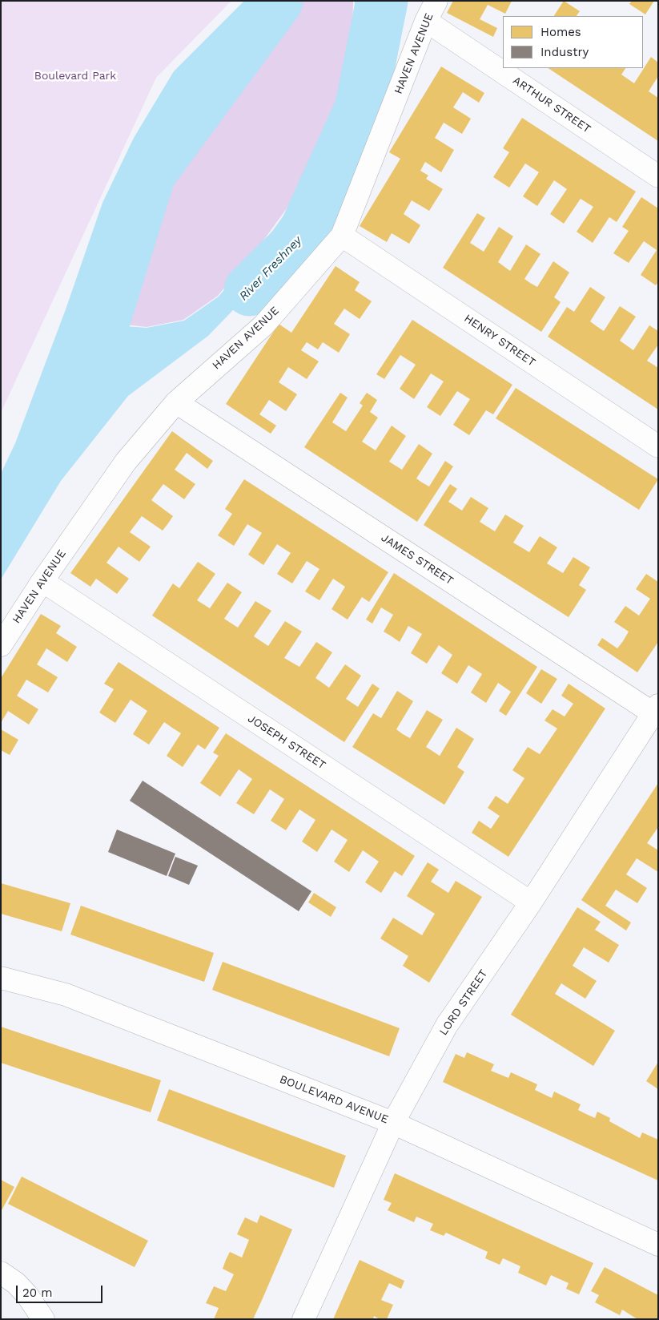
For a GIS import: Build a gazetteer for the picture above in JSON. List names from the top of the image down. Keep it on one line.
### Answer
{"streets":{"street":["HAVEN AVENUE","ARTHUR STREET","HENRY STREET","JAMES STREET","JOSEPH STREET","LORD STREET","BOULEVARD AVENUE"]},"crossings":[["HAVEN AVENUE","ARTHUR STREET"],["HAVEN AVENUE","HENRY STREET"],["HAVEN AVENUE","JAMES STREET"],["HAVEN AVENUE","JOSEPH STREET"],["JAMES STREET","LORD STREET"],["JOSEPH STREET","LORD STREET"],["LORD STREET","BOULEVARD AVENUE"]],"water":["River Freshney"],"parks":["Boulevard Park"],"legend":["Homes","Industry"],"scale_bar":"20 m"}
